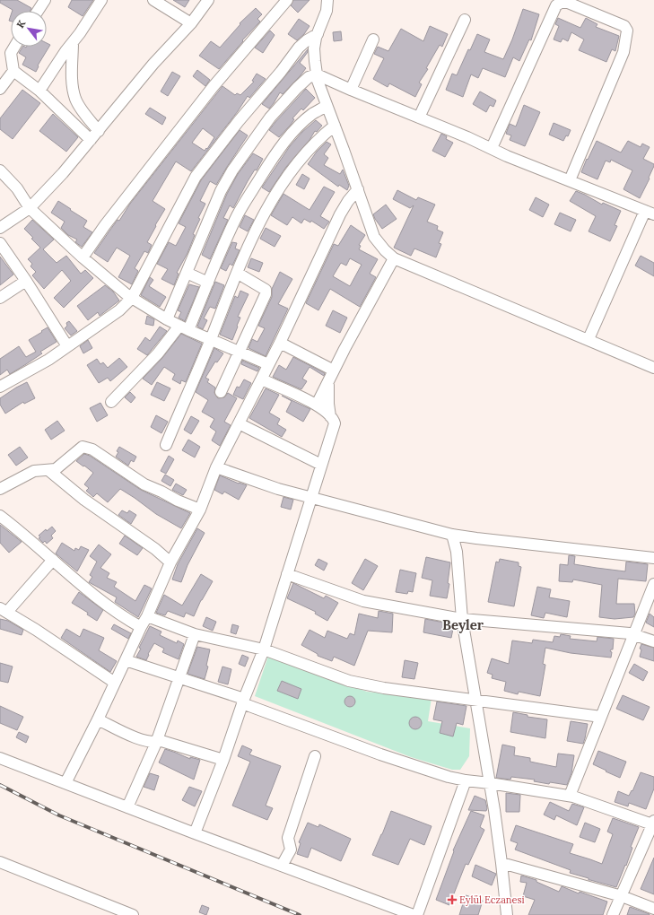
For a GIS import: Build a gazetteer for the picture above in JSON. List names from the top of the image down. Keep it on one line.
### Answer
{"districts":["Beyler"],"places":{"health":["Eylül Eczanesi"]},"north":"top left"}
